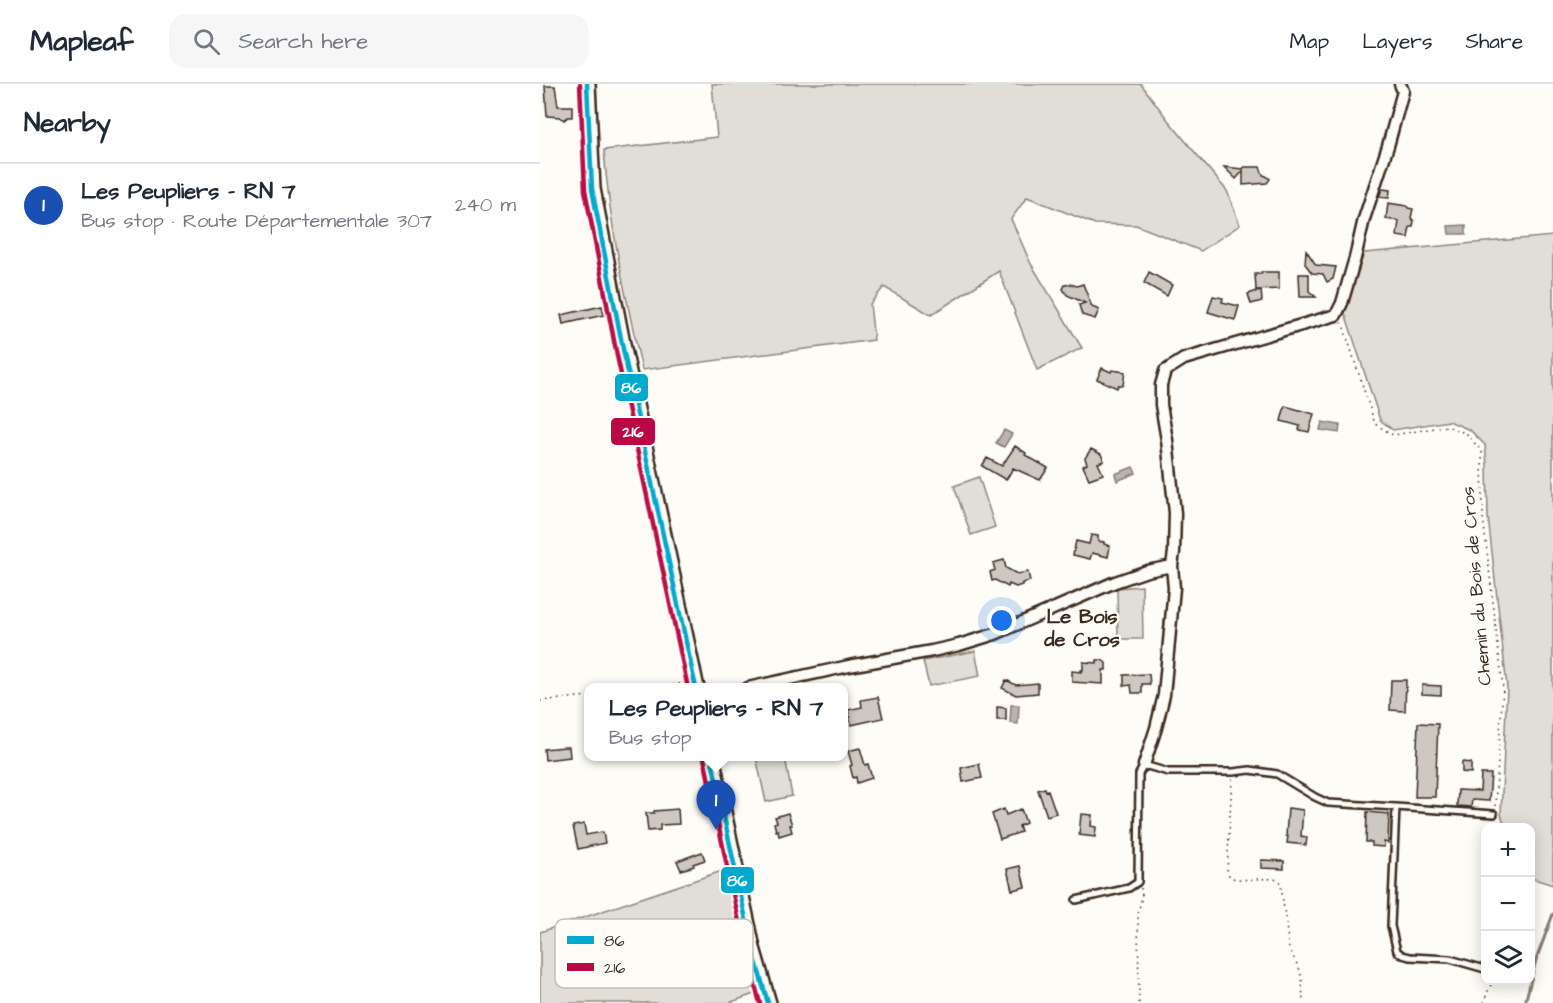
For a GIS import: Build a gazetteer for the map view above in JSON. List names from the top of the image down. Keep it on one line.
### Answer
{"streets":{"path":["Chemin du Bois de Cros"]},"districts":["Le Bois de Cros"],"lines":["transit line 86","transit line 216"],"legend":["86","216"],"page":{"header":"Mapleaf","search":"Search here","nav":["Map","Layers","Share"],"heading":"Nearby","list":[{"mark":"1","name":"Les Peupliers - RN 7","note":"Bus stop · Route Départementale 307","value":"240 m"}],"popup":["Les Peupliers - RN 7","Bus stop"],"pins":"1","map_buttons":["+","−"]}}
